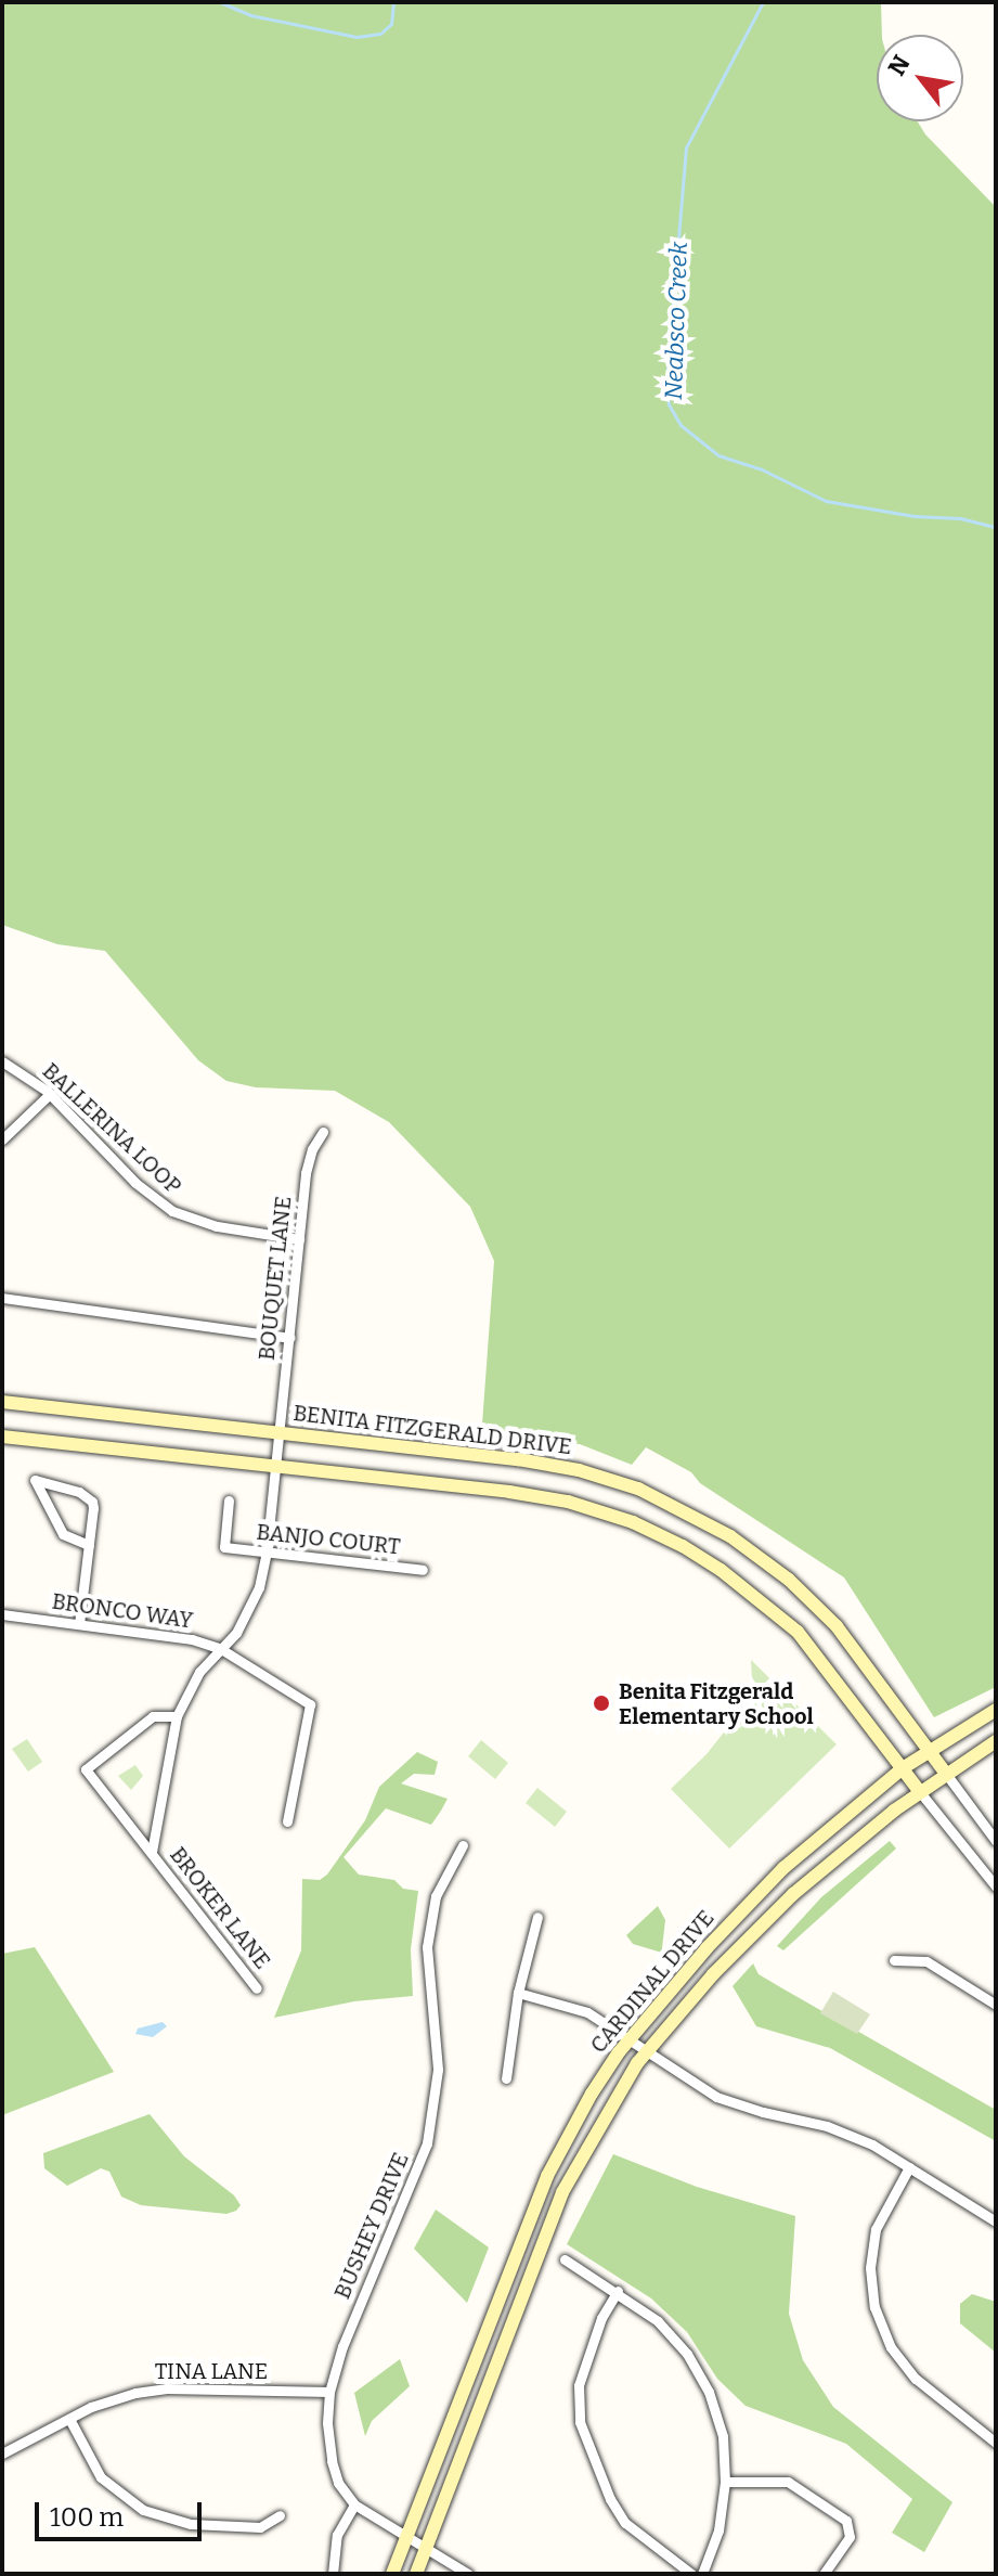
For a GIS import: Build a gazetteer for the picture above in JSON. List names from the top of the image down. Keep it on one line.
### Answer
{"streets":{"main road":["BENITA FITZGERALD DRIVE","CARDINAL DRIVE"],"street":["BALLERINA LOOP","BOUQUET LANE","BANJO COURT","BRONCO WAY","BROKER LANE","BUSHEY DRIVE","TINA LANE"]},"crossings":[["BALLERINA LOOP","BOUQUET LANE"],["BOUQUET LANE","BENITA FITZGERALD DRIVE"],["BOUQUET LANE","BROKER LANE"],["BENITA FITZGERALD DRIVE","BROKER LANE"],["BENITA FITZGERALD DRIVE","CARDINAL DRIVE"],["BANJO COURT","BROKER LANE"],["BRONCO WAY","BROKER LANE"],["CARDINAL DRIVE","BUSHEY DRIVE"],["BUSHEY DRIVE","TINA LANE"]],"water":["Neabsco Creek"],"places":["Benita Fitzgerald Elementary School"],"scale_bar":"100 m","north":"top left"}
